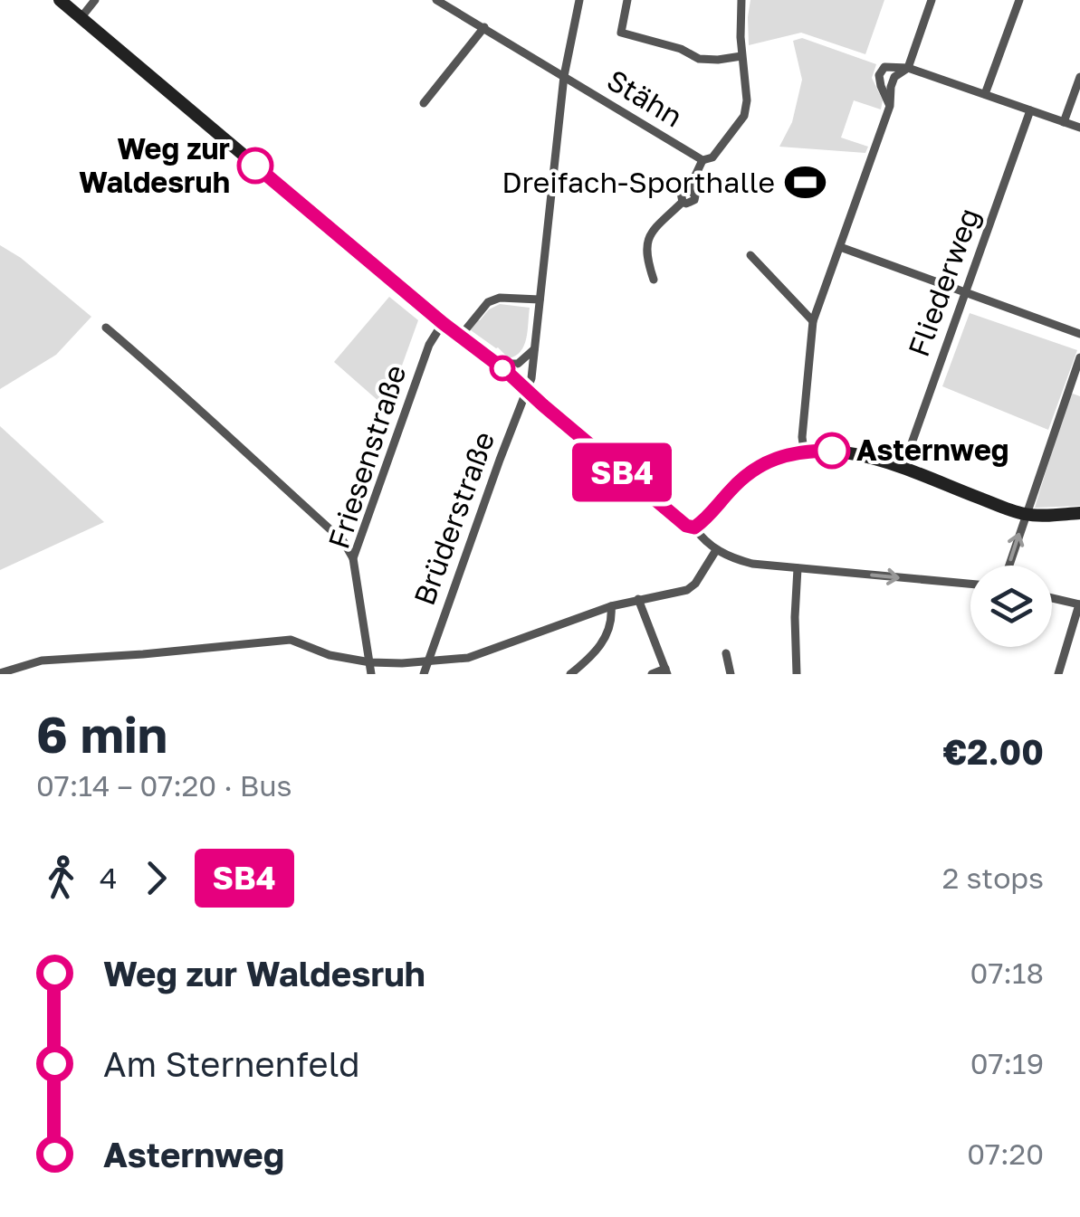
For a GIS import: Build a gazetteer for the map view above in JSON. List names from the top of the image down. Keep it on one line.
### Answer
{"streets":{"street":["Stähn","Fliederweg","Friesenstraße","Brüderstraße"]},"crossings":[["Stähn","Brüderstraße"]],"places":{"other":["Weg zur Waldesruh","Asternweg"],"sports":["Dreifach-Sporthalle"]},"lines":["bus line SB4"],"page":{"on_map":"SB4","heading":["6 min","07:14 – 07:20 · Bus","€2.00"],"legs":["4","SB4","2 stops"],"list":[{"name":"Weg zur Waldesruh","value":"07:18"},{"name":"Am Sternenfeld","value":"07:19"},{"name":"Asternweg","value":"07:20"}]}}
